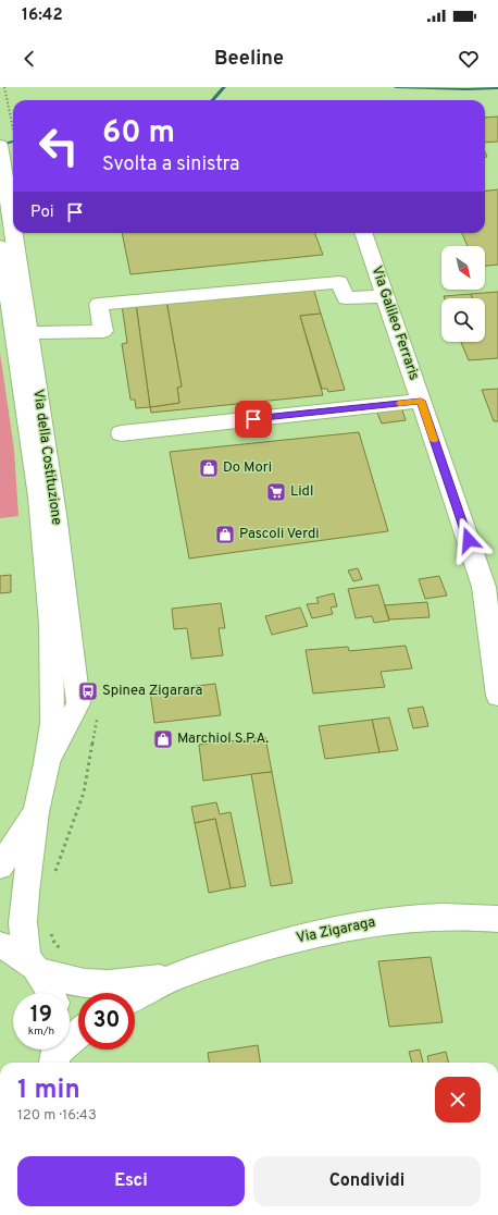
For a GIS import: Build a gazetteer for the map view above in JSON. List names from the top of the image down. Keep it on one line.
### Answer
{"streets":{"street":["Via Galileo Ferraris","Via della Costituzione","Via Zigaraga"]},"crossings":[["Via della Costituzione","Via Zigaraga"]],"places":{"shop":["Do Mori","Pascoli Verdi","Marchiol S.P.A."],"supermarket":["Lidl"],"bus stop":["Spinea Zigarara"]},"north":"bottom right","page":{"status":"16:42","header":"Beeline","turn":["60 m","Svolta a sinistra"],"then":"Poi","speed":"19 km/h","limit":"30","heading":["1 min","120 m · 16:43"],"buttons":["Esci","Condividi"]}}
